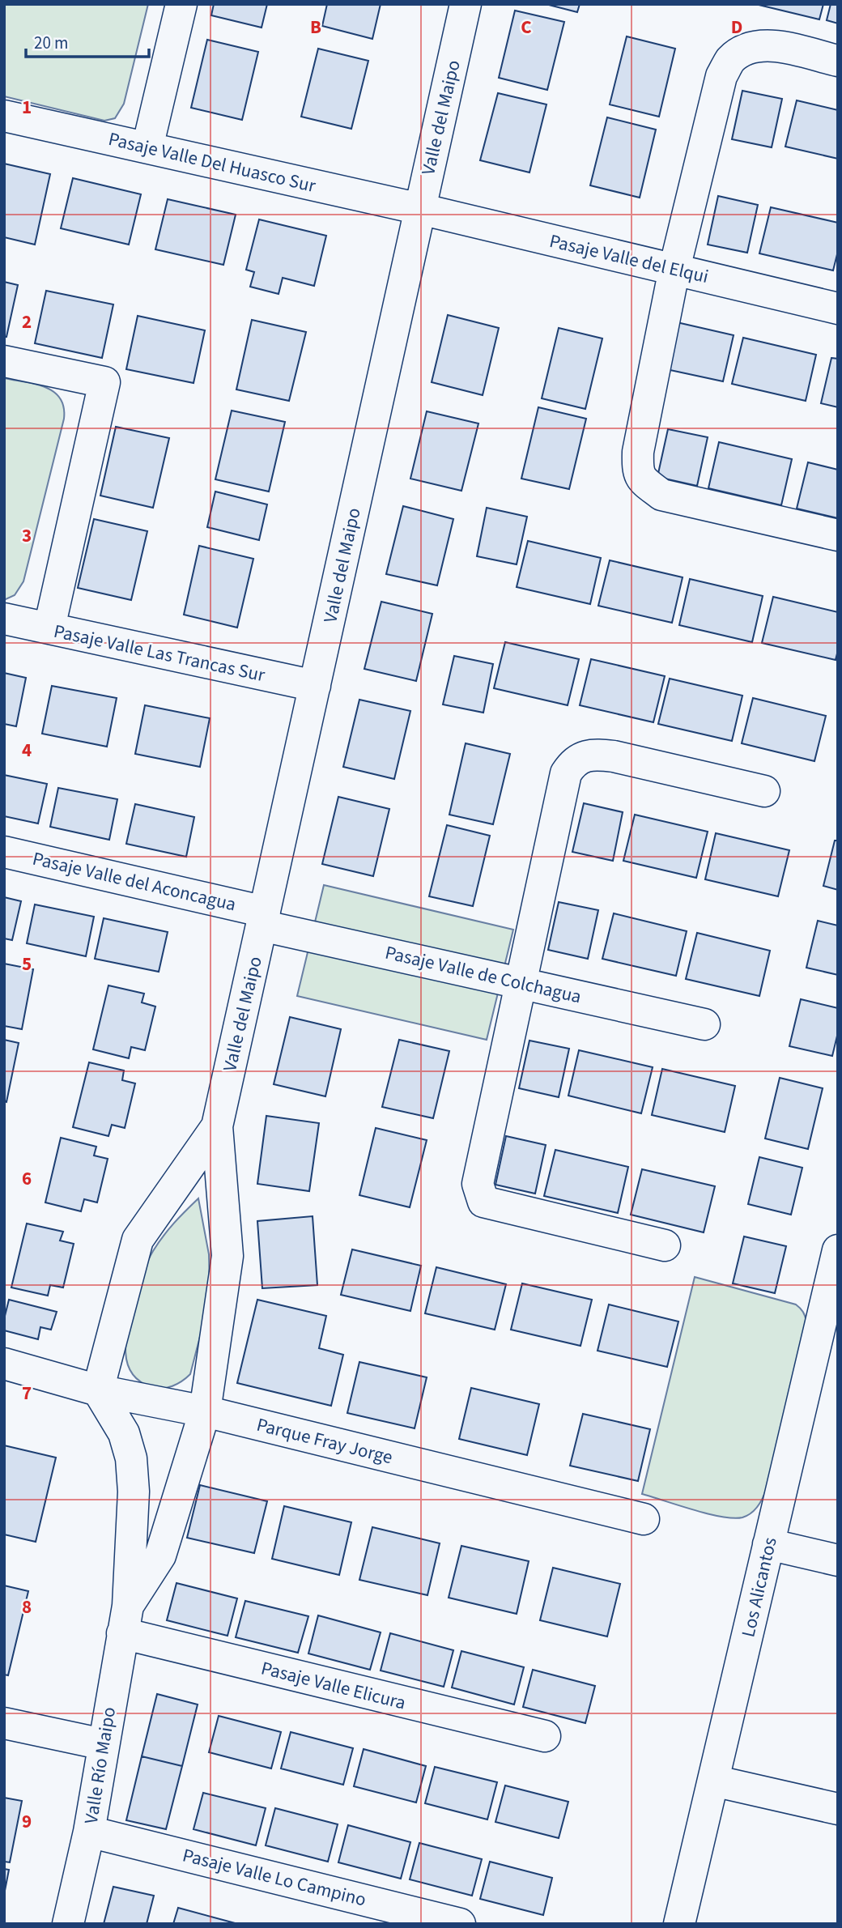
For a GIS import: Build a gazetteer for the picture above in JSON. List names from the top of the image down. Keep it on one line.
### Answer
{"streets":{"street":["Valle del Maipo","Pasaje Valle Del Huasco Sur","Pasaje Valle del Elqui","Pasaje Valle Las Trancas Sur","Pasaje Valle del Aconcagua","Pasaje Valle de Colchagua","Parque Fray Jorge","Los Alicantos","Pasaje Valle Elicura","Valle Río Maipo","Pasaje Valle Lo Campino"]},"crossings":[["Valle del Maipo","Pasaje Valle Del Huasco Sur"],["Valle del Maipo","Pasaje Valle del Elqui"],["Valle del Maipo","Pasaje Valle Las Trancas Sur"],["Valle del Maipo","Pasaje Valle del Aconcagua"],["Valle del Maipo","Pasaje Valle de Colchagua"],["Valle del Maipo","Parque Fray Jorge"],["Valle del Maipo","Valle Río Maipo"],["Pasaje Valle Del Huasco Sur","Pasaje Valle del Elqui"],["Pasaje Valle del Aconcagua","Pasaje Valle de Colchagua"],["Parque Fray Jorge","Valle Río Maipo"],["Pasaje Valle Elicura","Valle Río Maipo"],["Valle Río Maipo","Pasaje Valle Lo Campino"]],"scale_bar":"20 m","grid":{"columns":["B","C","D"],"rows":["1","2","3","4","5","6","7","8","9"]}}
